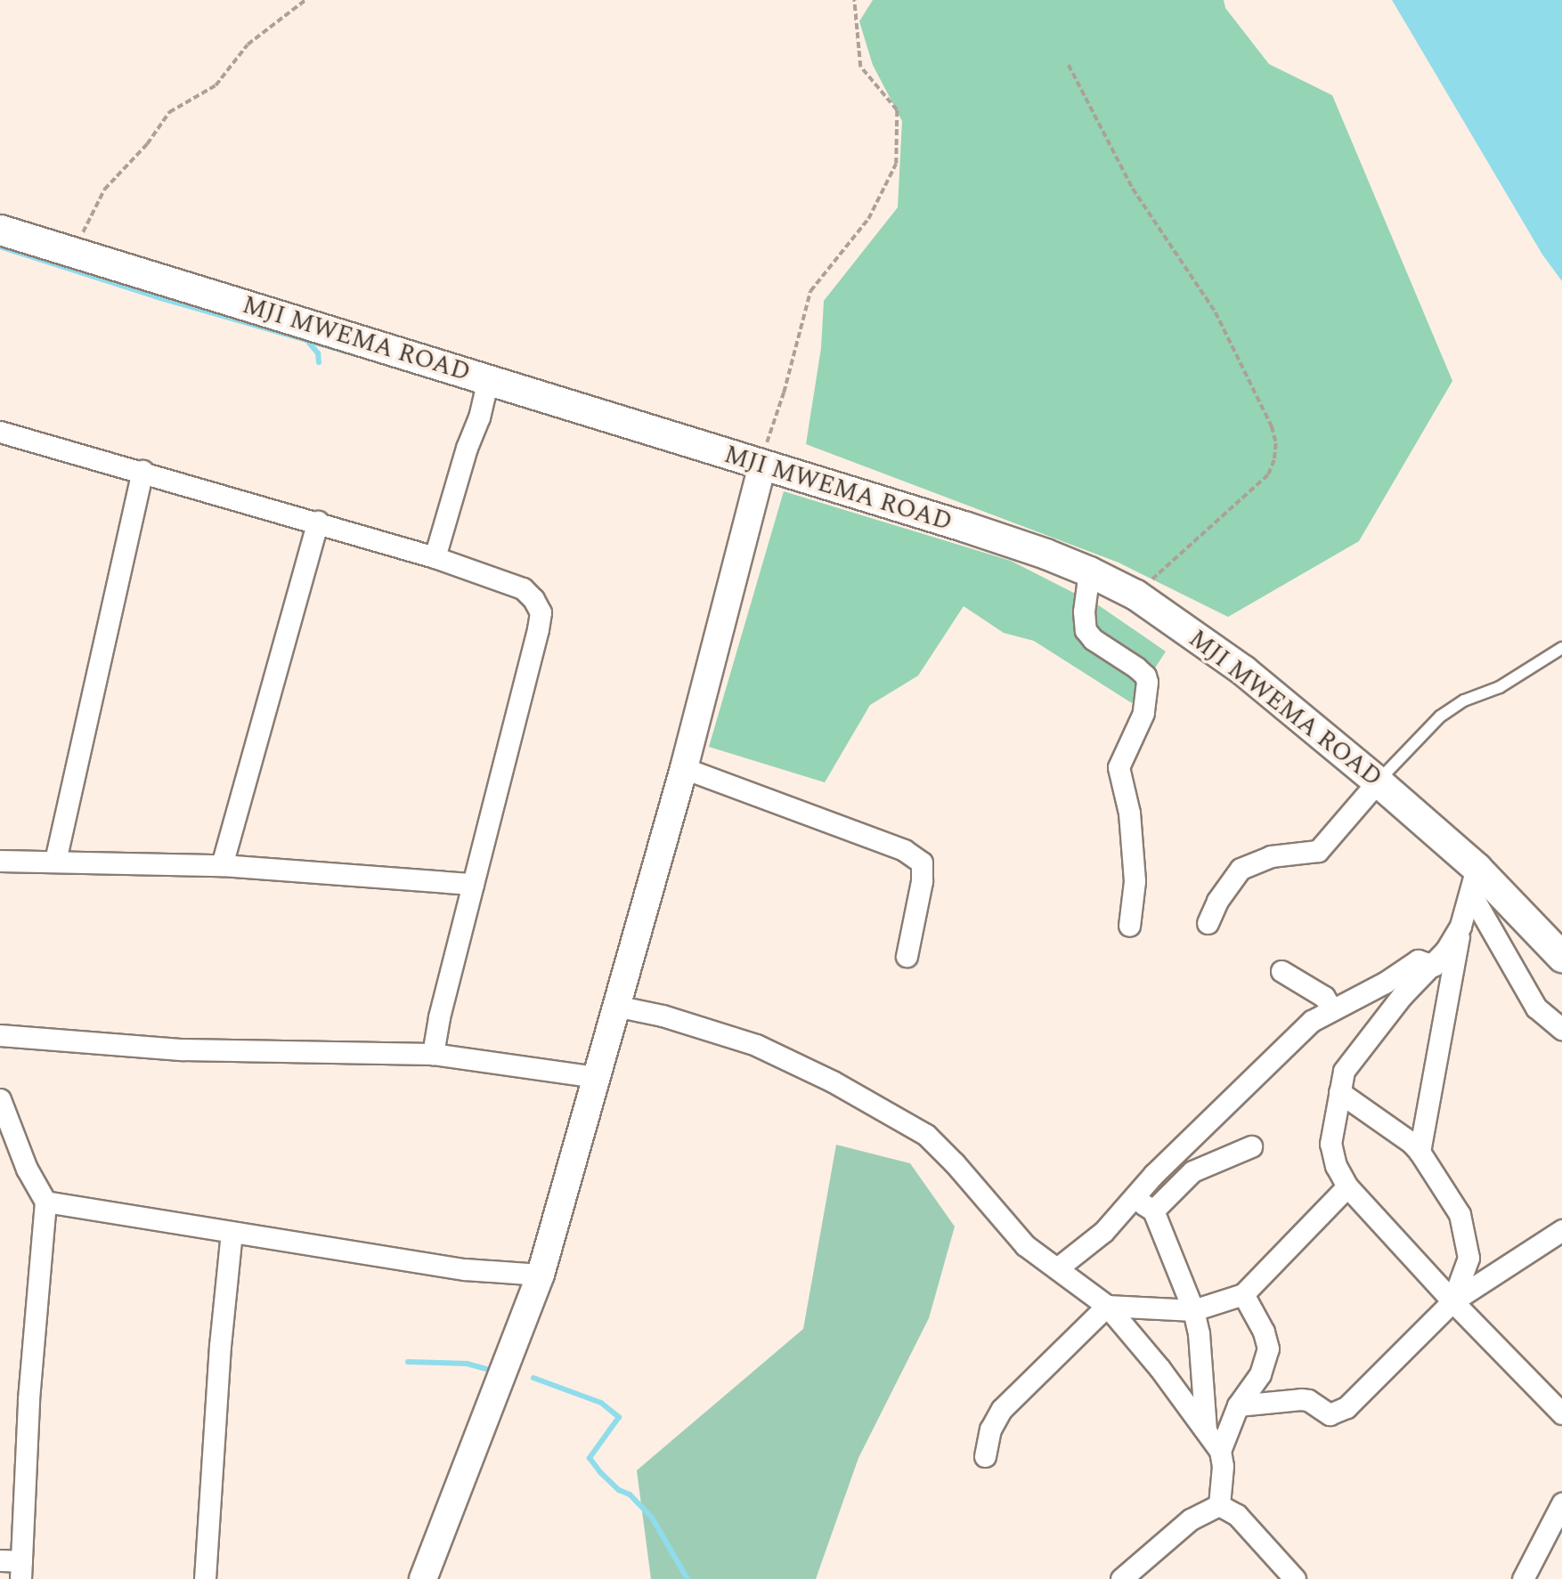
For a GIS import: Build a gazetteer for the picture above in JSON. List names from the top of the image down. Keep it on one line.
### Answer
{"streets":{"main road":["MJI MWEMA ROAD"]}}
